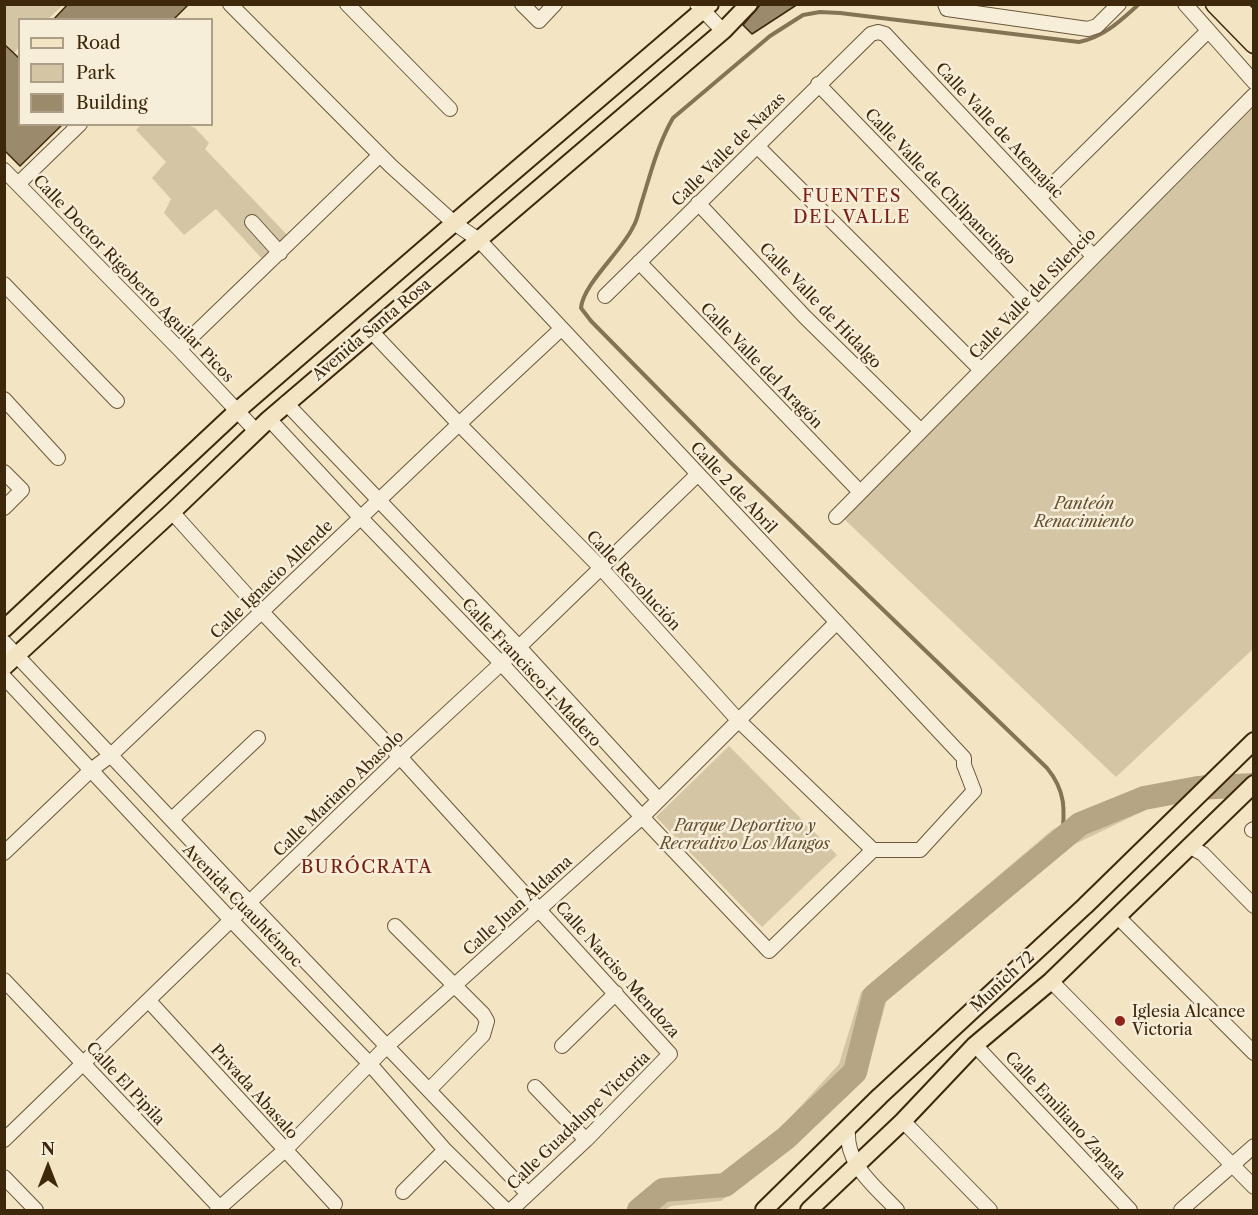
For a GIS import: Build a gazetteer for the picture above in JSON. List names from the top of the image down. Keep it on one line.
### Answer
{"streets":{"main road":["Avenida Santa Rosa","Munich 72"],"street":["Calle Valle de Atemajac","Calle Valle de Nazas","Calle Valle de Chilpancingo","Calle Doctor Rigoberto Aguilar Picos","Calle Valle del Silencio","Calle Valle de Hidalgo","Calle Valle del Aragón","Calle 2 de Abril","Calle Ignacio Allende","Calle Revolución","Calle Francisco I. Madero","Calle Mariano Abasolo","Avenida Cuauhtémoc","Calle Juan Aldama","Calle Narciso Mendoza","Calle El Pipila","Privada Abasalo","Calle Emiliano Zapata","Calle Guadalupe Victoria"]},"crossings":[["Calle Valle de Atemajac","Calle Valle de Nazas"],["Calle Valle de Atemajac","Calle Valle del Silencio"],["Calle Valle de Nazas","Calle Valle de Chilpancingo"],["Calle Valle de Nazas","Calle Valle de Hidalgo"],["Calle Valle de Nazas","Calle Valle del Aragón"],["Calle Valle de Chilpancingo","Calle Valle del Silencio"],["Calle Doctor Rigoberto Aguilar Picos","Avenida Santa Rosa"],["Calle Valle del Silencio","Calle Valle de Hidalgo"],["Calle Valle del Silencio","Calle Valle del Aragón"],["Avenida Santa Rosa","Calle 2 de Abril"],["Avenida Santa Rosa","Calle Revolución"],["Avenida Santa Rosa","Calle Francisco I. Madero"],["Avenida Santa Rosa","Avenida Cuauhtémoc"],["Avenida Santa Rosa","Calle Narciso Mendoza"],["Calle 2 de Abril","Calle Ignacio Allende"],["Calle 2 de Abril","Calle Revolución"],["Calle 2 de Abril","Calle Francisco I. Madero"],["Calle 2 de Abril","Calle Mariano Abasolo"],["Calle 2 de Abril","Calle Juan Aldama"],["Calle Ignacio Allende","Calle Revolución"],["Calle Ignacio Allende","Calle Francisco I. Madero"],["Calle Ignacio Allende","Avenida Cuauhtémoc"],["Calle Ignacio Allende","Calle Narciso Mendoza"],["Calle Revolución","Calle Francisco I. Madero"],["Calle Revolución","Calle Mariano Abasolo"],["Calle Revolución","Calle Juan Aldama"],["Calle Francisco I. Madero","Calle Mariano Abasolo"],["Calle Francisco I. Madero","Calle Juan Aldama"],["Calle Mariano Abasolo","Avenida Cuauhtémoc"],["Calle Mariano Abasolo","Calle Narciso Mendoza"],["Calle Mariano Abasolo","Calle El Pipila"],["Calle Mariano Abasolo","Privada Abasalo"],["Avenida Cuauhtémoc","Calle Juan Aldama"],["Avenida Cuauhtémoc","Calle Guadalupe Victoria"],["Calle Juan Aldama","Calle Narciso Mendoza"],["Calle Juan Aldama","Calle El Pipila"],["Calle Juan Aldama","Privada Abasalo"],["Calle Narciso Mendoza","Calle Guadalupe Victoria"],["Munich 72","Calle Emiliano Zapata"]],"districts":["FUENTES DEL VALLE","BURÓCRATA"],"parks":["Panteón Renacimiento","Parque Deportivo y Recreativo Los Mangos"],"places":["Iglesia Alcance Victoria"],"legend":["Road","Park","Building"],"north":"top"}
